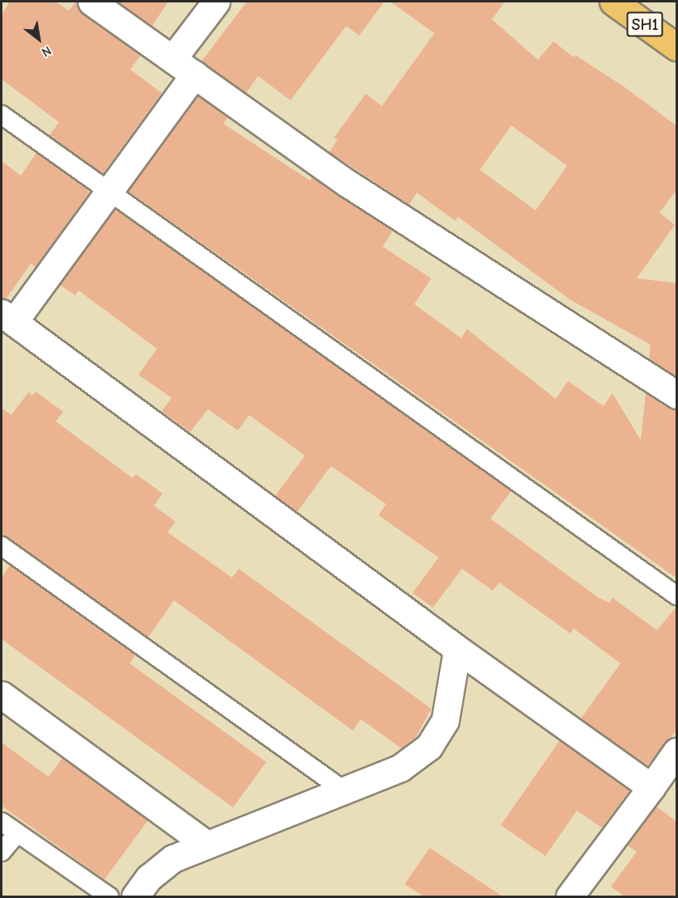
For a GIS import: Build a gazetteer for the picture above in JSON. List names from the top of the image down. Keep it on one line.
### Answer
{"streets":{"main road":["SH1"]},"north":"bottom right"}
